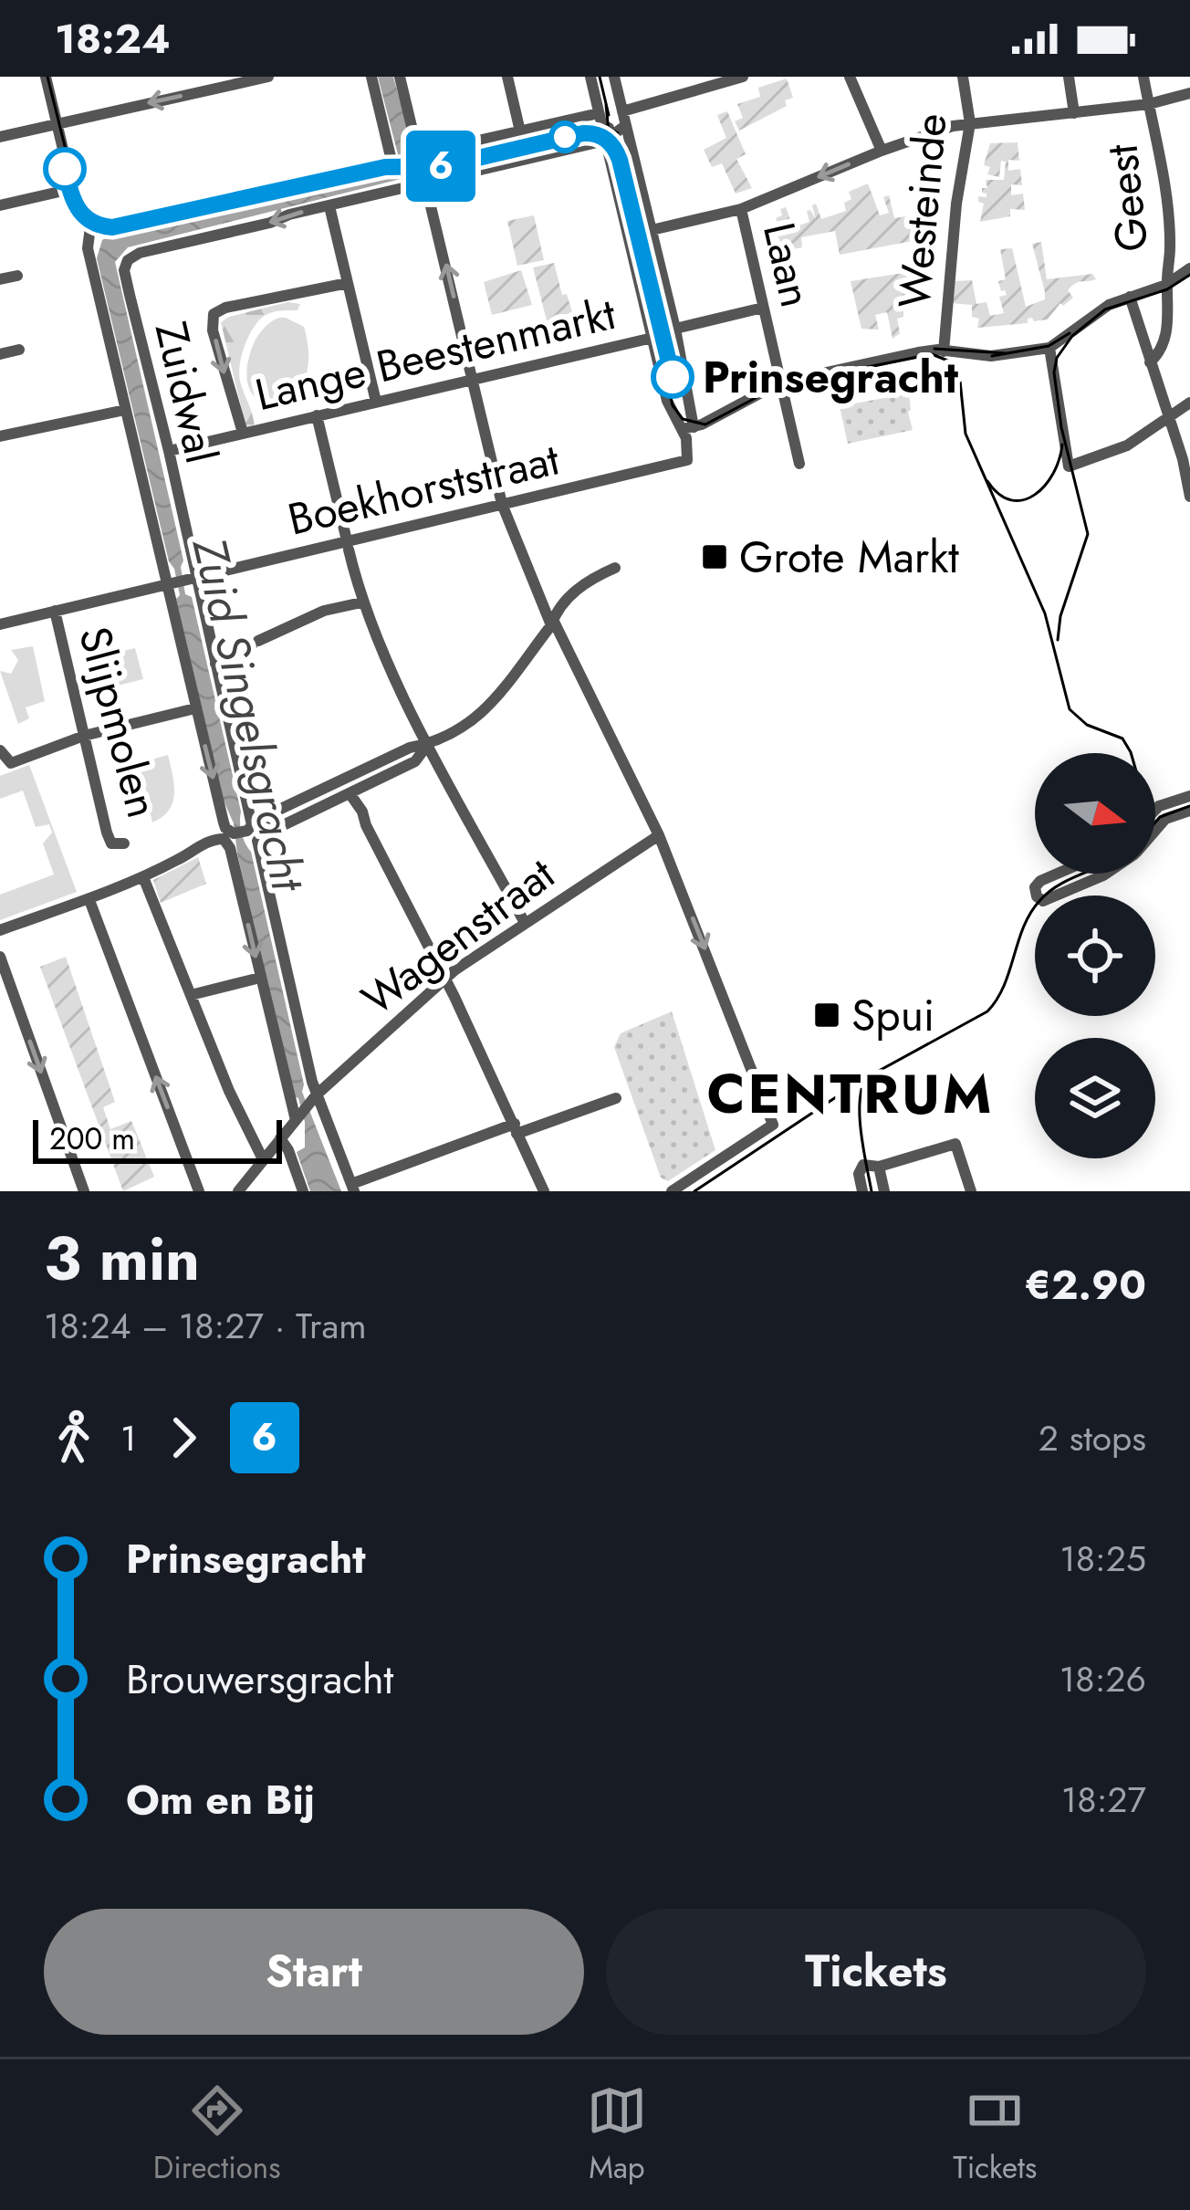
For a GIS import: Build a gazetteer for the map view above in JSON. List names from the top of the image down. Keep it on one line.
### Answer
{"streets":{"street":["Geest","Westeinde","Laan","Lange Beestenmarkt","Zuidwal","Boekhorststraat","Slijpmolen","Wagenstraat"]},"crossings":[["Lange Beestenmarkt","Zuidwal"],["Zuidwal","Boekhorststraat"],["Boekhorststraat","Slijpmolen"]],"districts":["CENTRUM"],"water":["Zuid Singelsgracht"],"places":{"other":["Prinsegracht"],"transit":["Grote Markt","Spui"]},"lines":["tram line 6"],"scale_bar":"200 m","north":"right","page":{"status":"18:24","on_map":"6","scale":"200 m","heading":["3 min","18:24 – 18:27 · Tram","€2.90"],"legs":["1","6","2 stops"],"list":[{"name":"Prinsegracht","value":"18:25"},{"name":"Brouwersgracht","value":"18:26"},{"name":"Om en Bij","value":"18:27"}],"buttons":["Start","Tickets"],"tabs":["Directions","Map","Tickets"]}}
